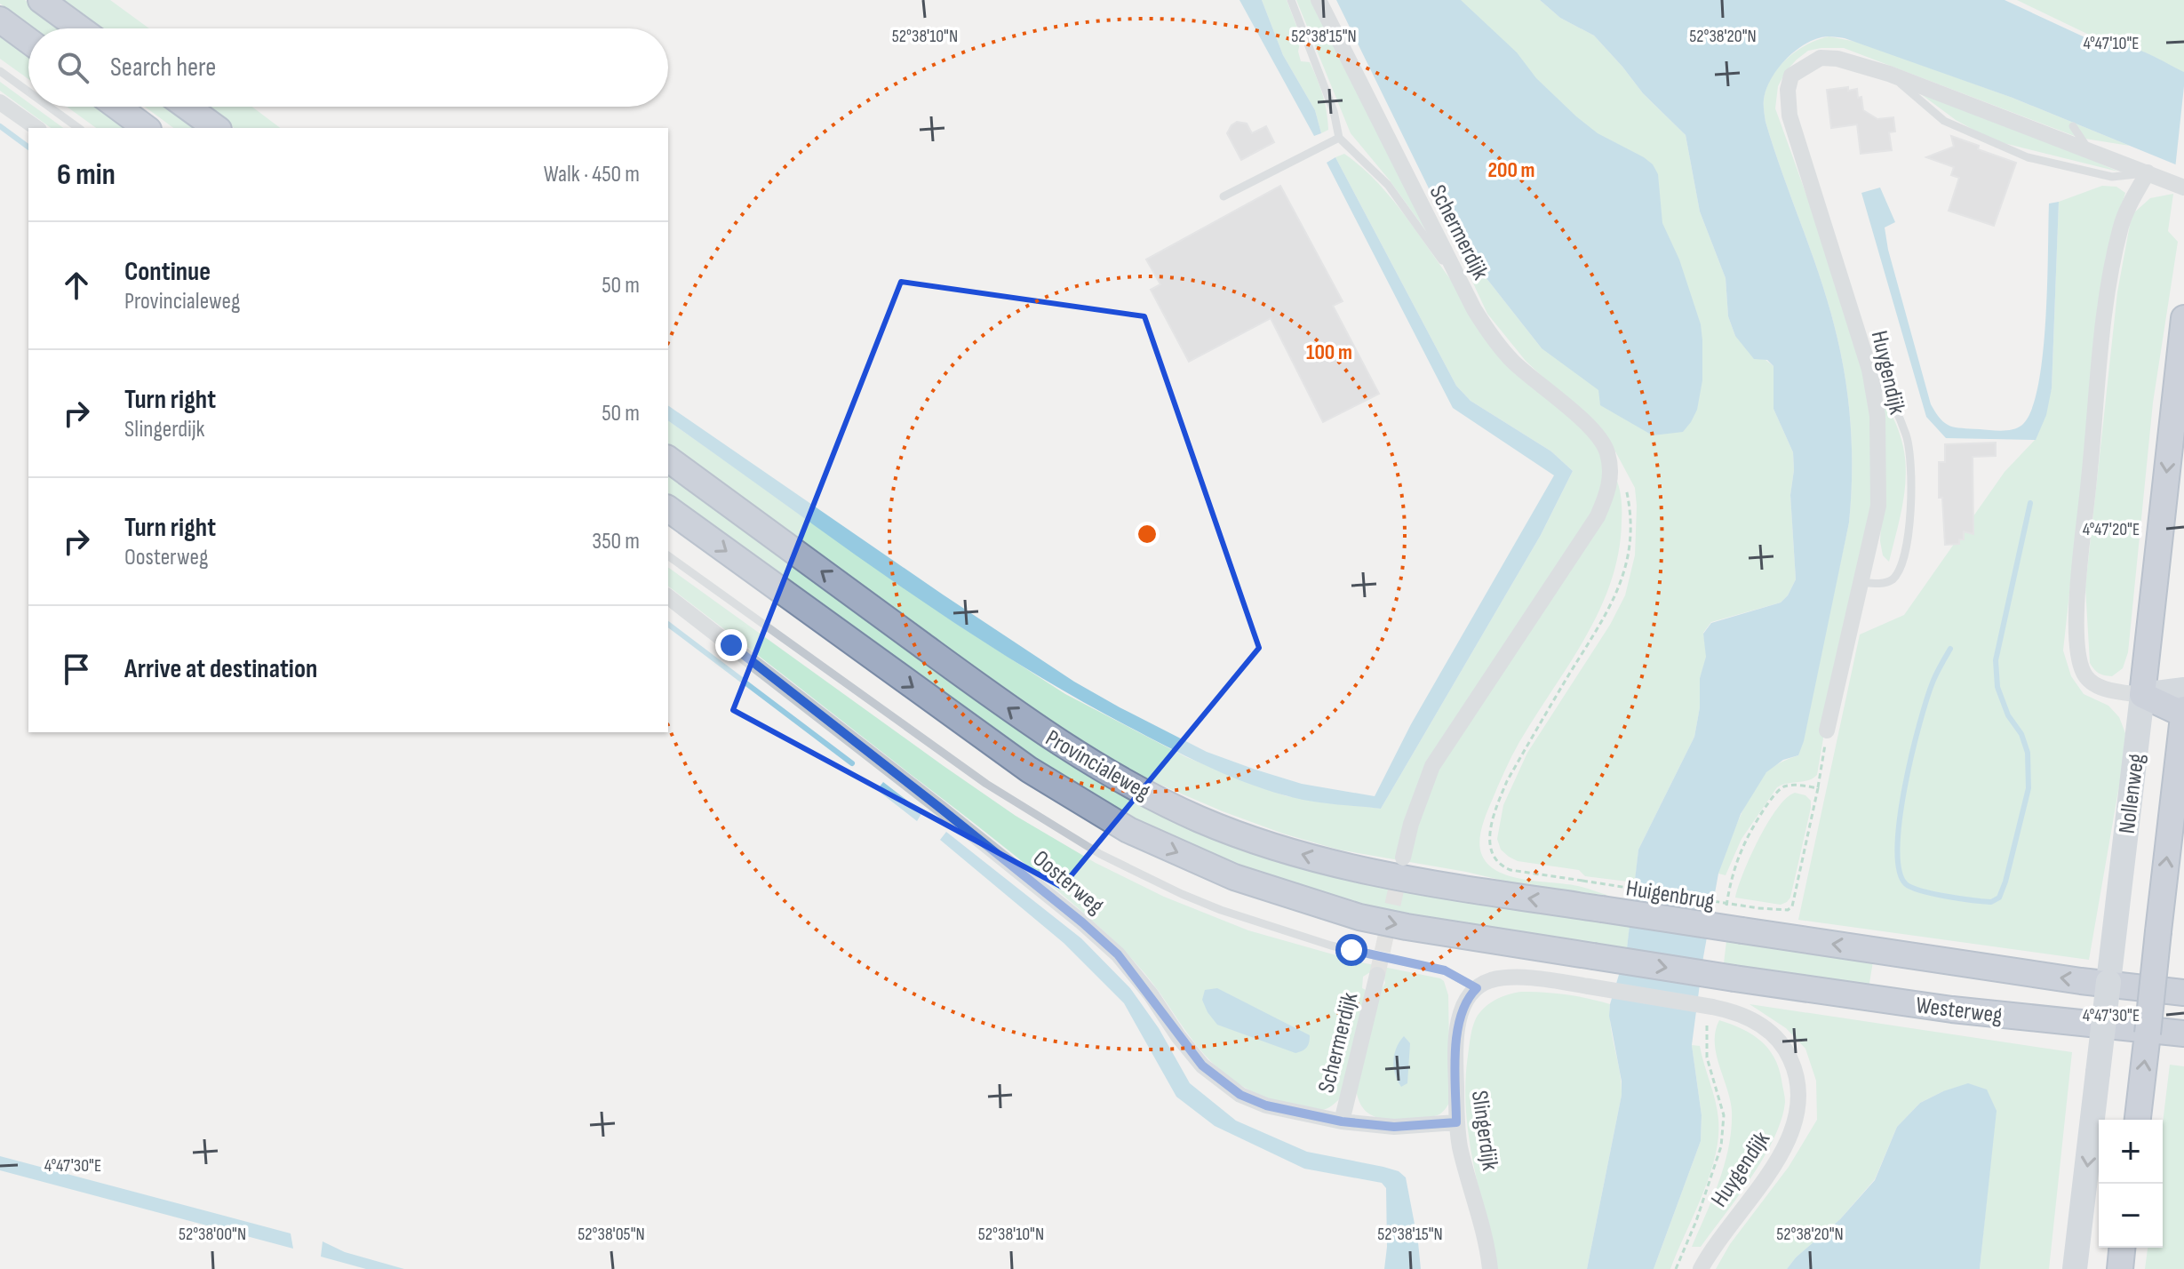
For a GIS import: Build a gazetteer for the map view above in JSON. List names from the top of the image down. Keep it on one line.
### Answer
{"streets":{"highway":["Provincialeweg","Nollenweg","Huigenbrug","Westerweg"],"street":["Schermerdijk","Huygendijk","Oosterweg","Slingerdijk"]},"crossings":[["Schermerdijk","Oosterweg"],["Huygendijk","Slingerdijk"],["Provincialeweg","Huigenbrug"],["Provincialeweg","Westerweg"],["Oosterweg","Slingerdijk"],["Huigenbrug","Westerweg"]],"page":{"search":"Search here","heading":["6 min","Walk · 450 m"],"list":[["Continue","Provincialeweg","50 m"],["Turn right","Slingerdijk","50 m"],["Turn right","Oosterweg","350 m"],"Arrive at destination"],"map_buttons":["+","−"]},"coordinates":["52°38'10\"N","52°38'15\"N","52°38'20\"N","4°47'10\"E","4°47'20\"E","4°47'30\"E","52°38'00\"N","52°38'05\"N"],"rings":["200 m","100 m"]}
